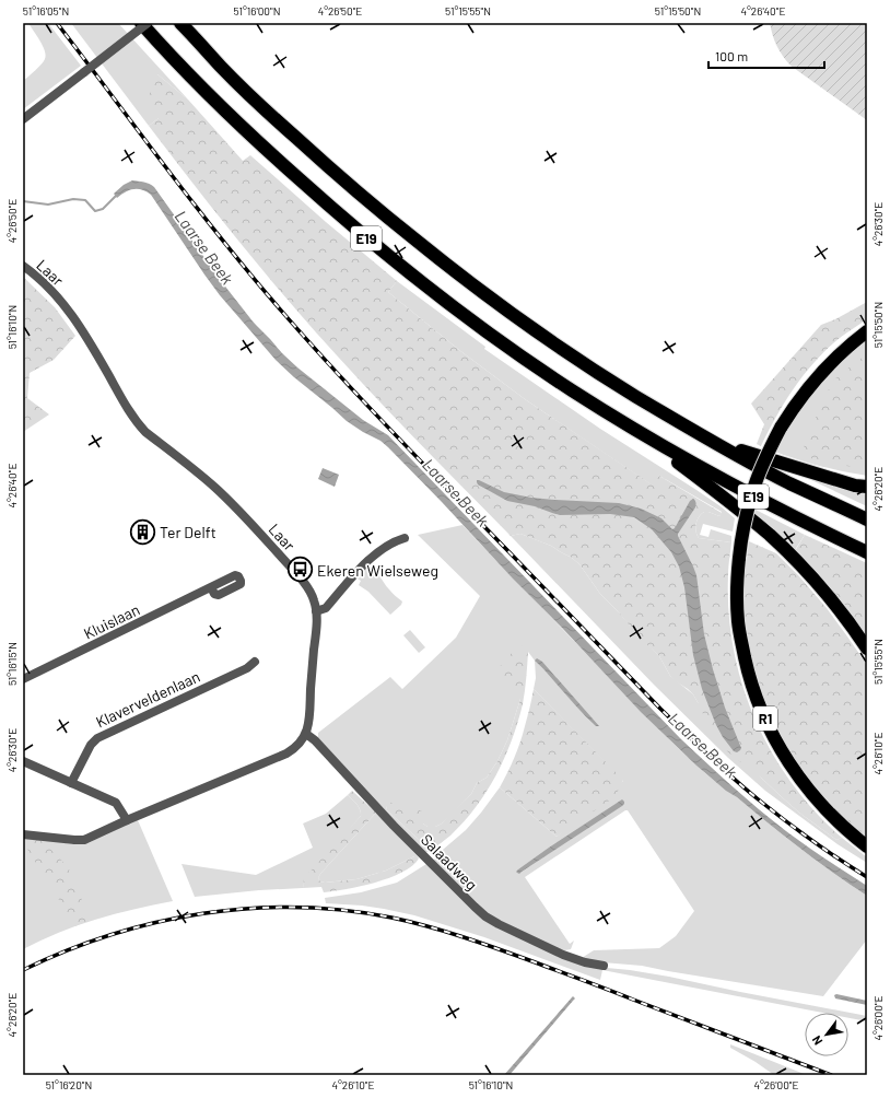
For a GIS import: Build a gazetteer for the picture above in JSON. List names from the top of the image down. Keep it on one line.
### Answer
{"streets":{"highway":["E19","R1"],"street":["Laar","Kluislaan","Klaverveldenlaan","Salaadweg"]},"crossings":[["Laar","Salaadweg"]],"water":["Laarse Beek"],"places":{"building":["Ter Delft"],"bus stop":["Ekeren Wielseweg"]},"scale_bar":"100 m","north":"bottom left","coordinates":["51°16'05\"N","51°16'00\"N","4°26'50\"E","51°15'55\"N","51°15'50\"N","4°26'40\"E","4°26'30\"E","51°16'10\"N","4°26'20\"E","51°16'15\"N","4°26'10\"E","4°26'00\"E","51°16'20\"N"]}
